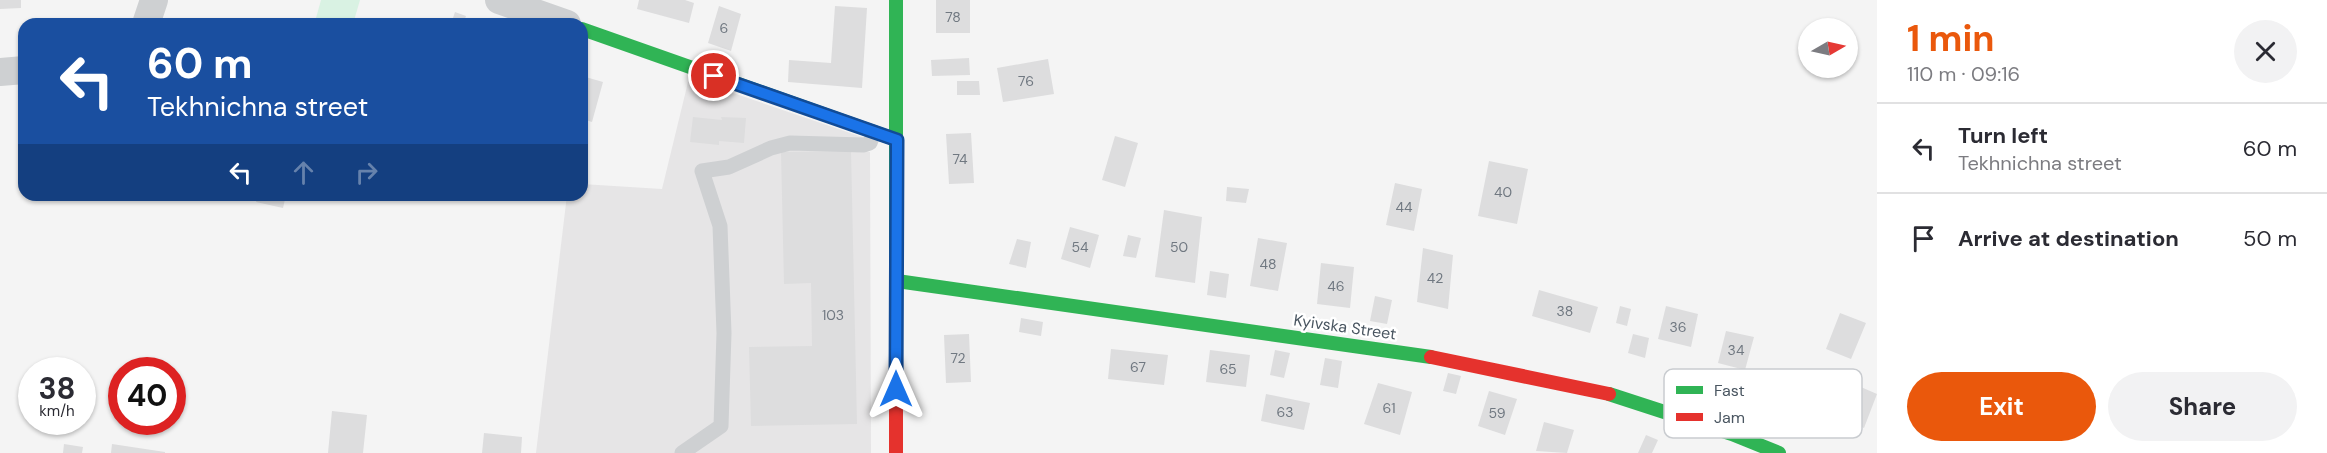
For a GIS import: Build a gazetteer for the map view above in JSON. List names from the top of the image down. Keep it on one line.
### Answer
{"streets":{"street":["Kyivska Street"]},"house_numbers":["78","6","76","74","40","44","54","50","48","42","46","38","103","36","34","72","67","65","61","63","59"],"legend":["Fast","Jam"],"north":"right","page":{"heading":["1 min","110 m · 09:16"],"turn":["60 m","Tekhnichna street"],"list":[{"name":"Turn left","note":"Tekhnichna street","value":"60 m"},{"name":"Arrive at destination","value":"50 m"}],"speed":"38 km/h","limit":"40","buttons":["Exit","Share"]}}
